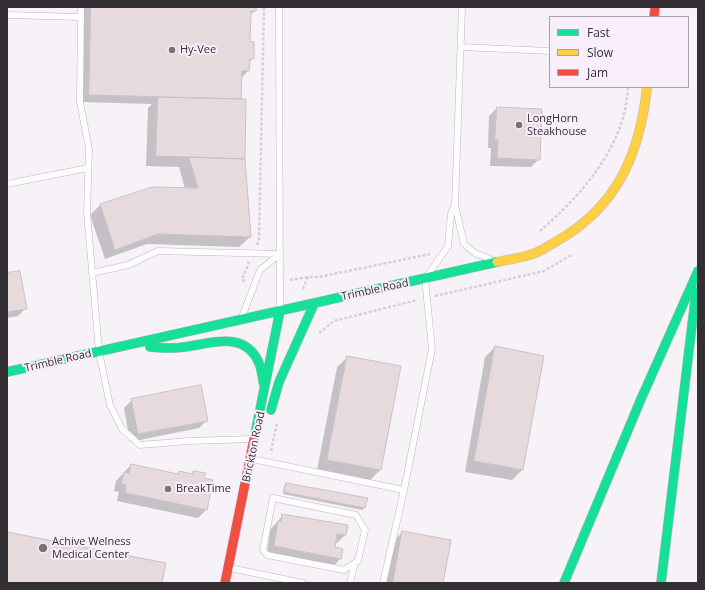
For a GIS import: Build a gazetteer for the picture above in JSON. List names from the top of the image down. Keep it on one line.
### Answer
{"streets":{"main road":["Trimble Road","Brickton Road"]},"crossings":[["Trimble Road","Brickton Road"]],"places":["Hy-Vee","LongHorn Steakhouse","BreakTime","Achive Welness Medical Center"],"legend":["Fast","Slow","Jam"]}
